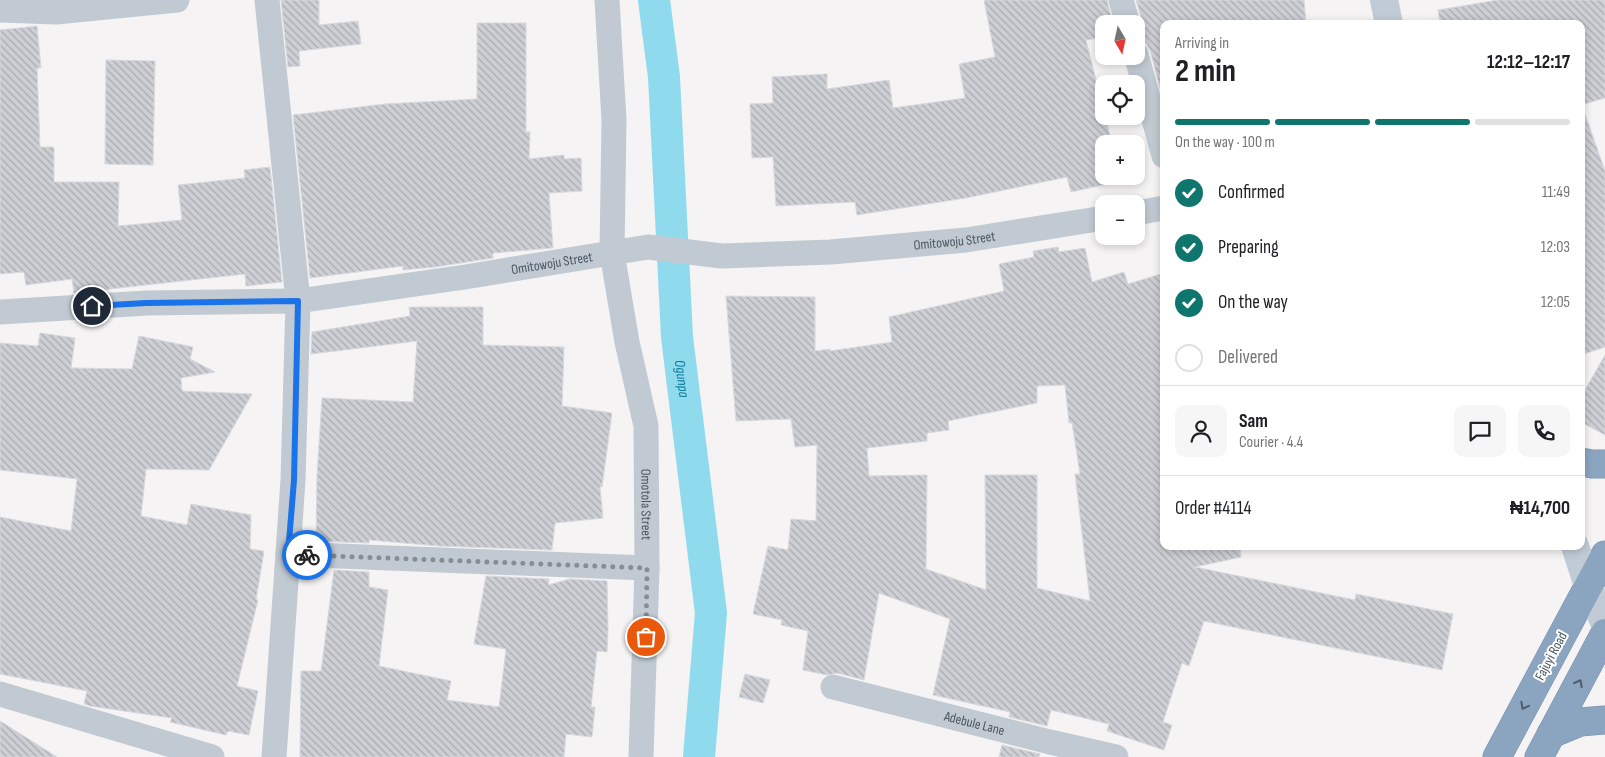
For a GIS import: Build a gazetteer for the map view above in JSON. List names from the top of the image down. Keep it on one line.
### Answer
{"streets":{"highway":["Fajuyi Road"],"street":["Omitowoju Street","Omotola Street","Adebule Lane"]},"crossings":[["Omitowoju Street","Omotola Street"]],"water":["Ogunpa"],"north":"bottom","page":{"map_buttons":["+","−"],"heading":["2 min","Arriving in","12:12–12:17"],"panel":["Sam","Courier · 4.4","Order #4114","₦14,700"],"bar":"On the way · 100 m","list":[["Confirmed","11:49"],["Preparing","12:03"],["On the way","12:05"],"Delivered"]}}
